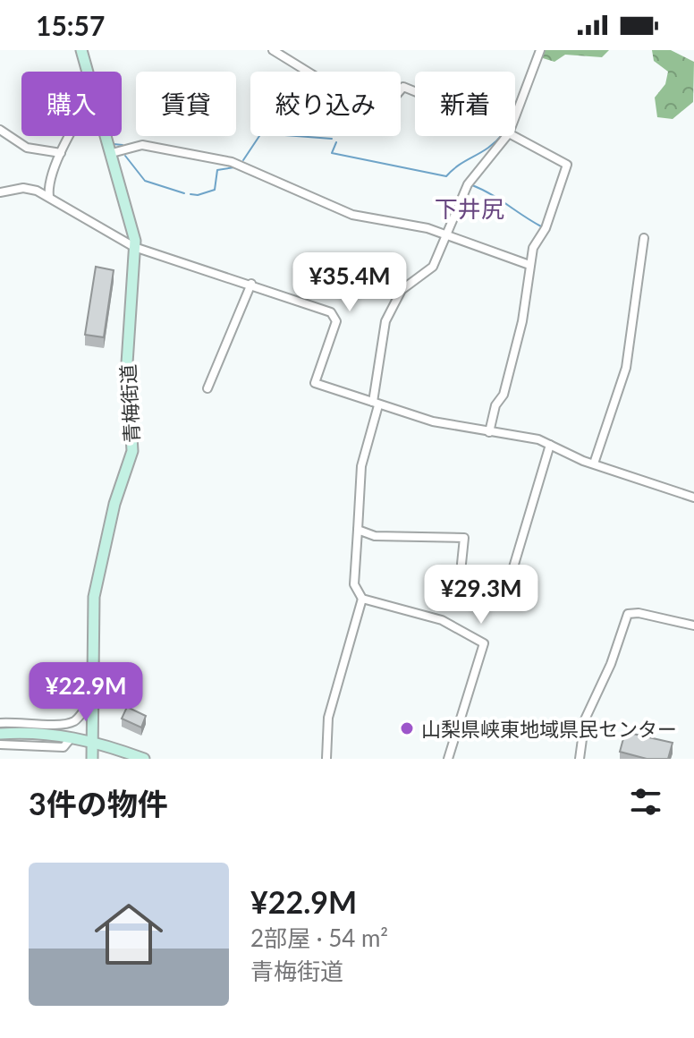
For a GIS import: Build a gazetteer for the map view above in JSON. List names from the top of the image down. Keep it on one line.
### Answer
{"streets":{"main road":["青梅街道"]},"districts":["下井尻"],"places":["山梨県峡東地域県民センター"],"page":{"status":"15:57","chip":["購入","賃貸","絞り込み","新着"],"price":["¥35.4M","¥29.3M","¥22.9M"],"heading":"3件の物件","list":[{"name":"¥22.9M","note":"2部屋 · 54 m² · 青梅街道"}]}}
